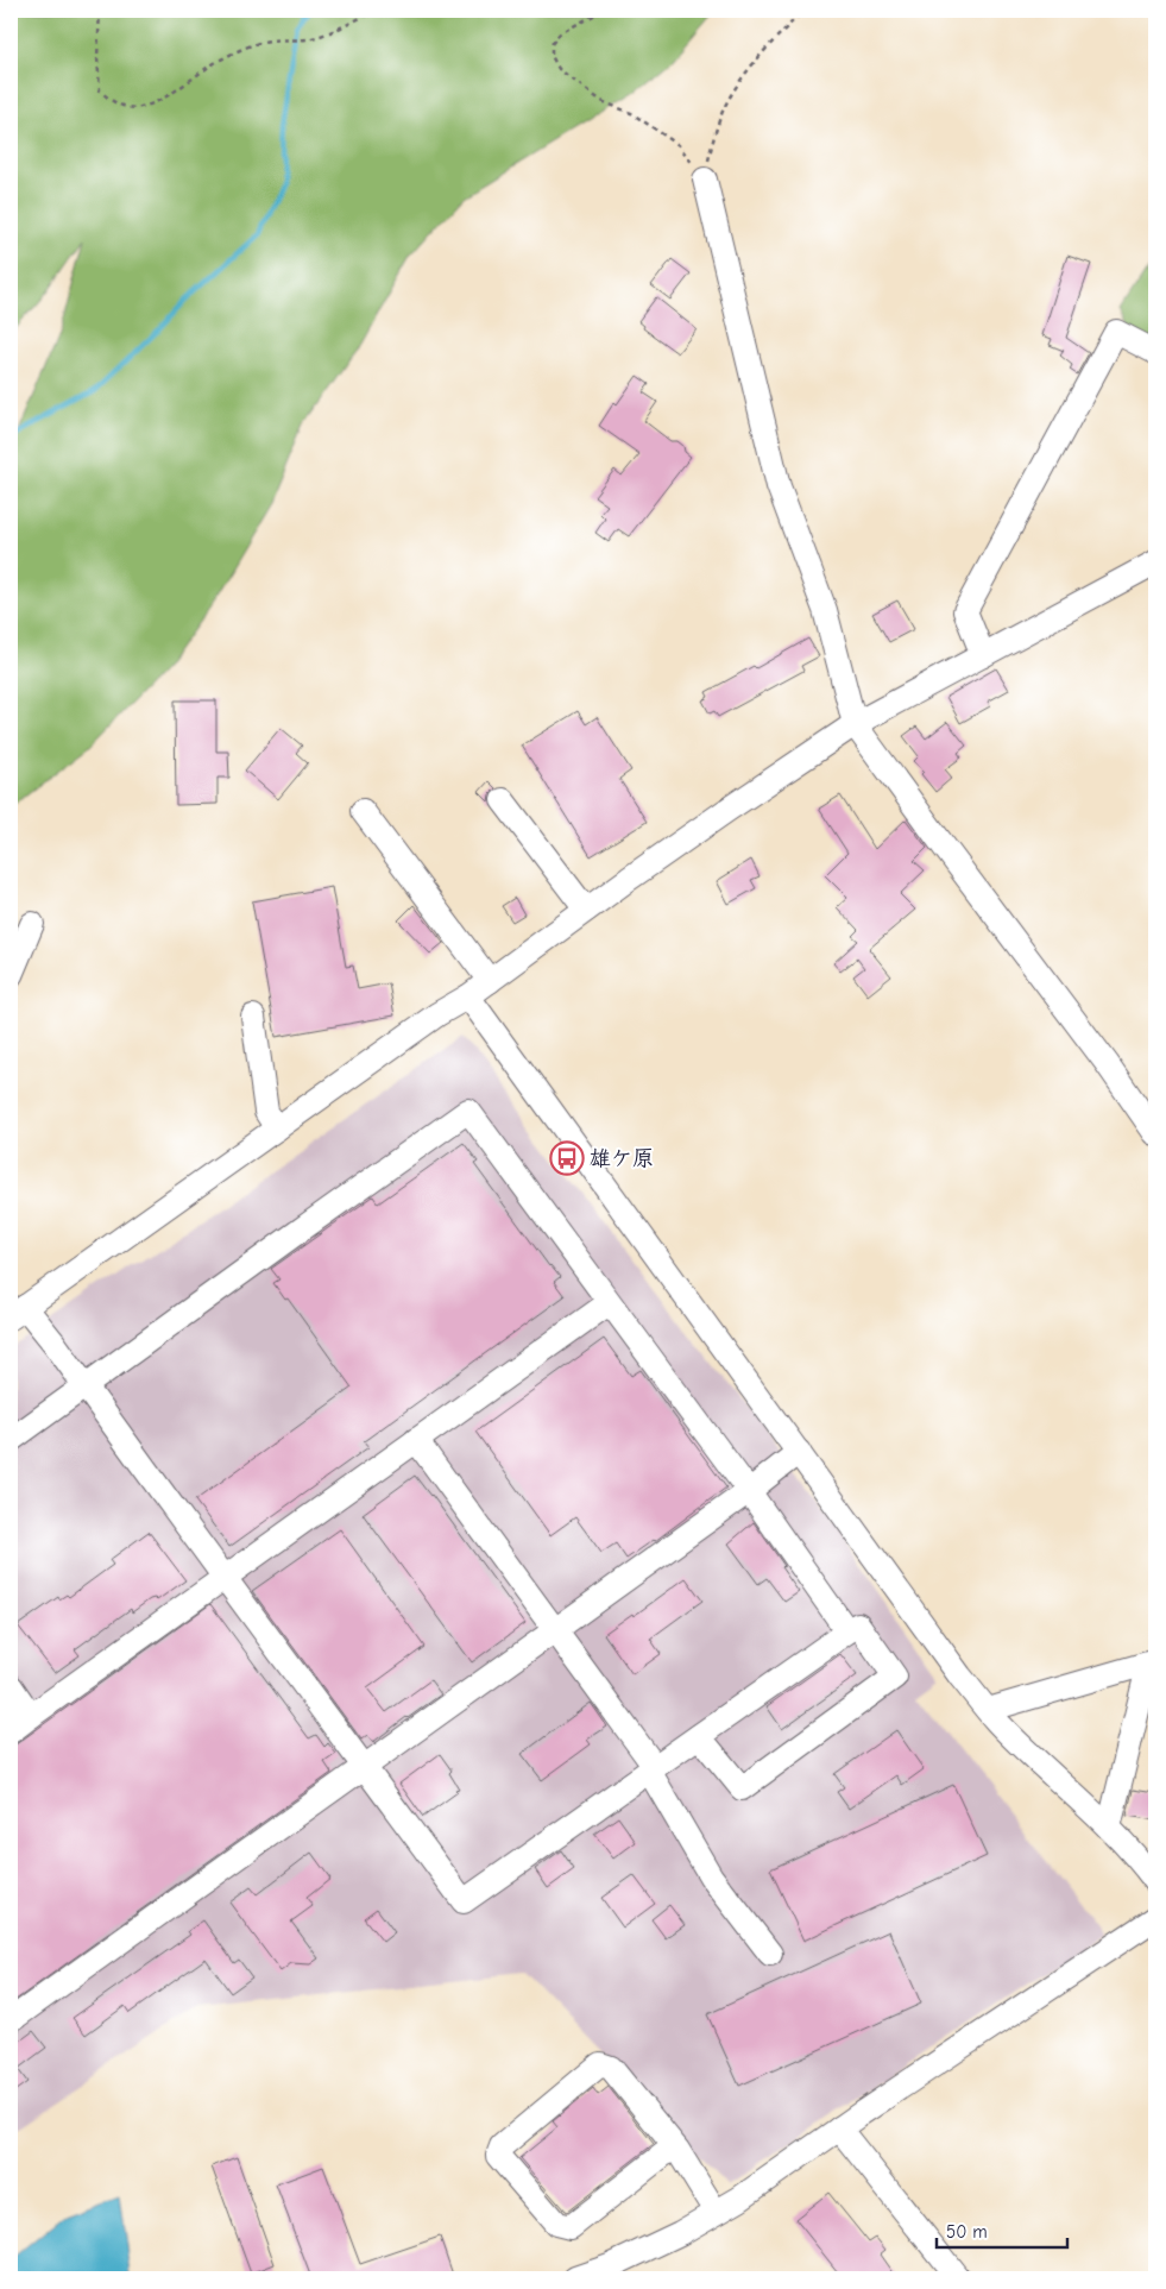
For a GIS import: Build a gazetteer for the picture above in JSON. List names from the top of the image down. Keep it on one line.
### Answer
{"places":{"bus stop":["雄ケ原"]},"scale_bar":"50 m"}
